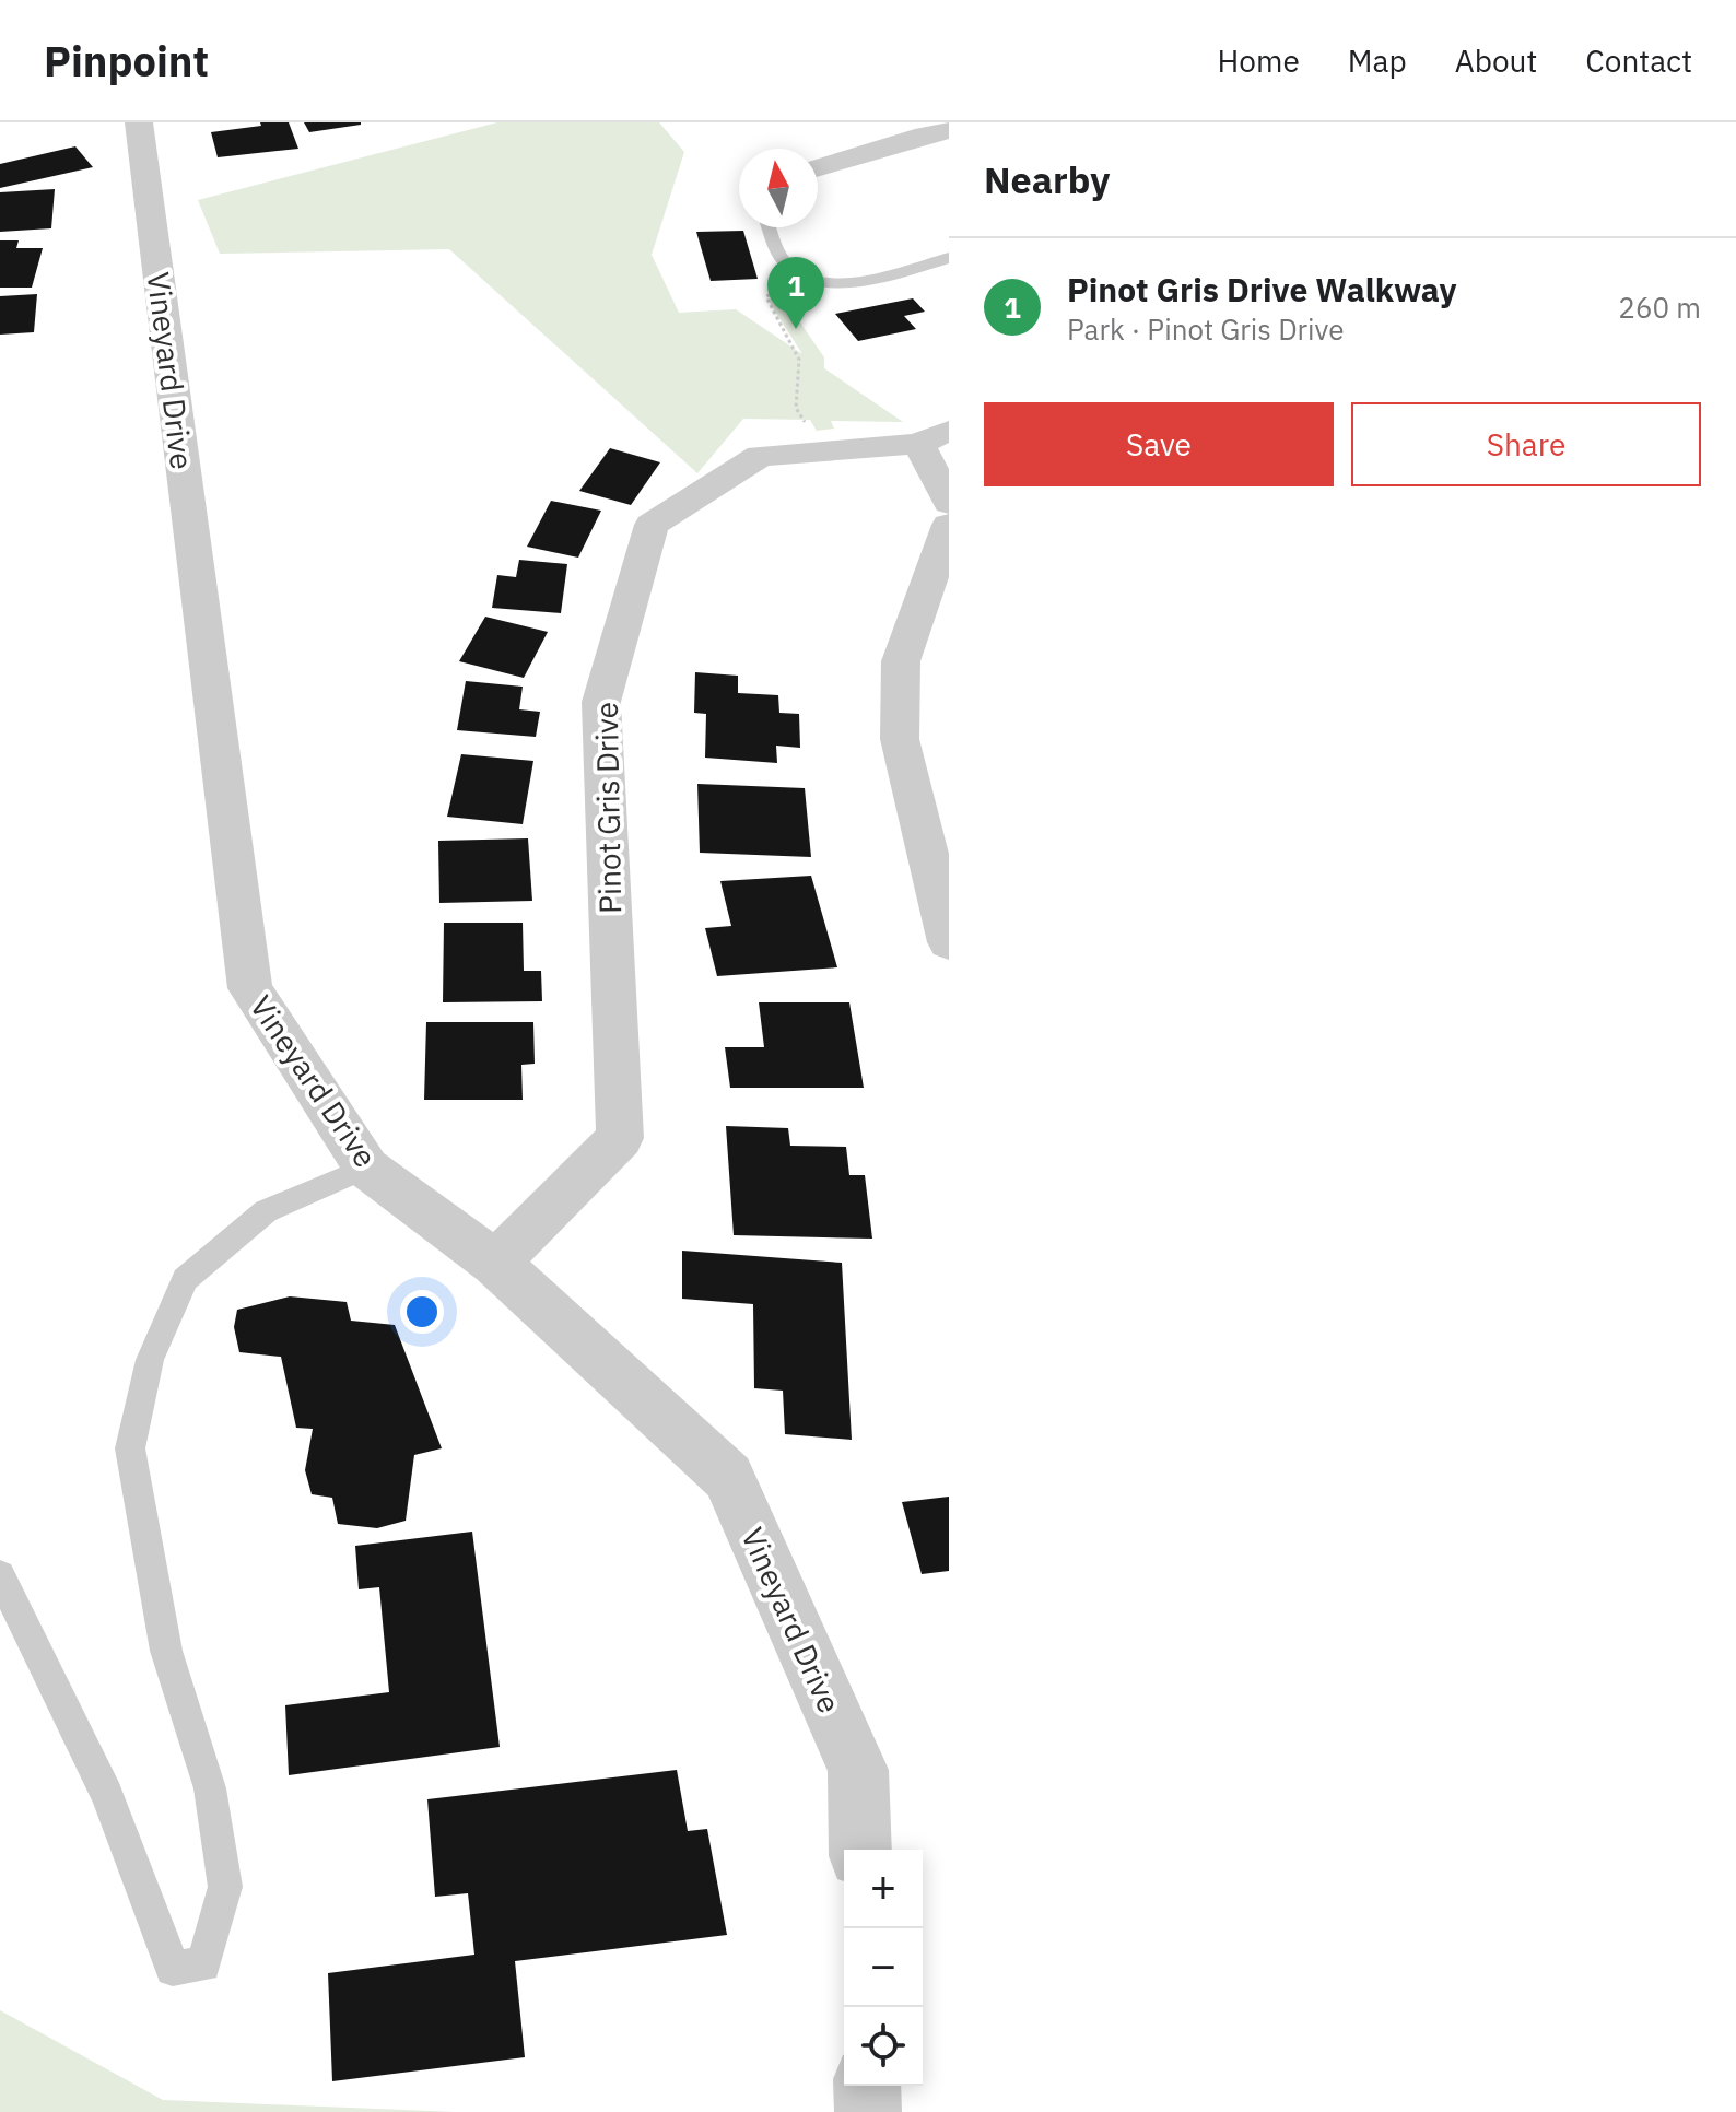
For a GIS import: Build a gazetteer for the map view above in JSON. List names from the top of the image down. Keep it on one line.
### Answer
{"streets":{"street":["Vineyard Drive","Pinot Gris Drive"]},"crossings":[["Vineyard Drive","Pinot Gris Drive"]],"north":"top","page":{"header":"Pinpoint","nav":["Home","Map","About","Contact"],"heading":"Nearby","list":[{"mark":"1","name":"Pinot Gris Drive Walkway","note":"Park · Pinot Gris Drive","value":"260 m"}],"pins":"1","buttons":["Save","Share"],"map_buttons":["+","−"]}}
